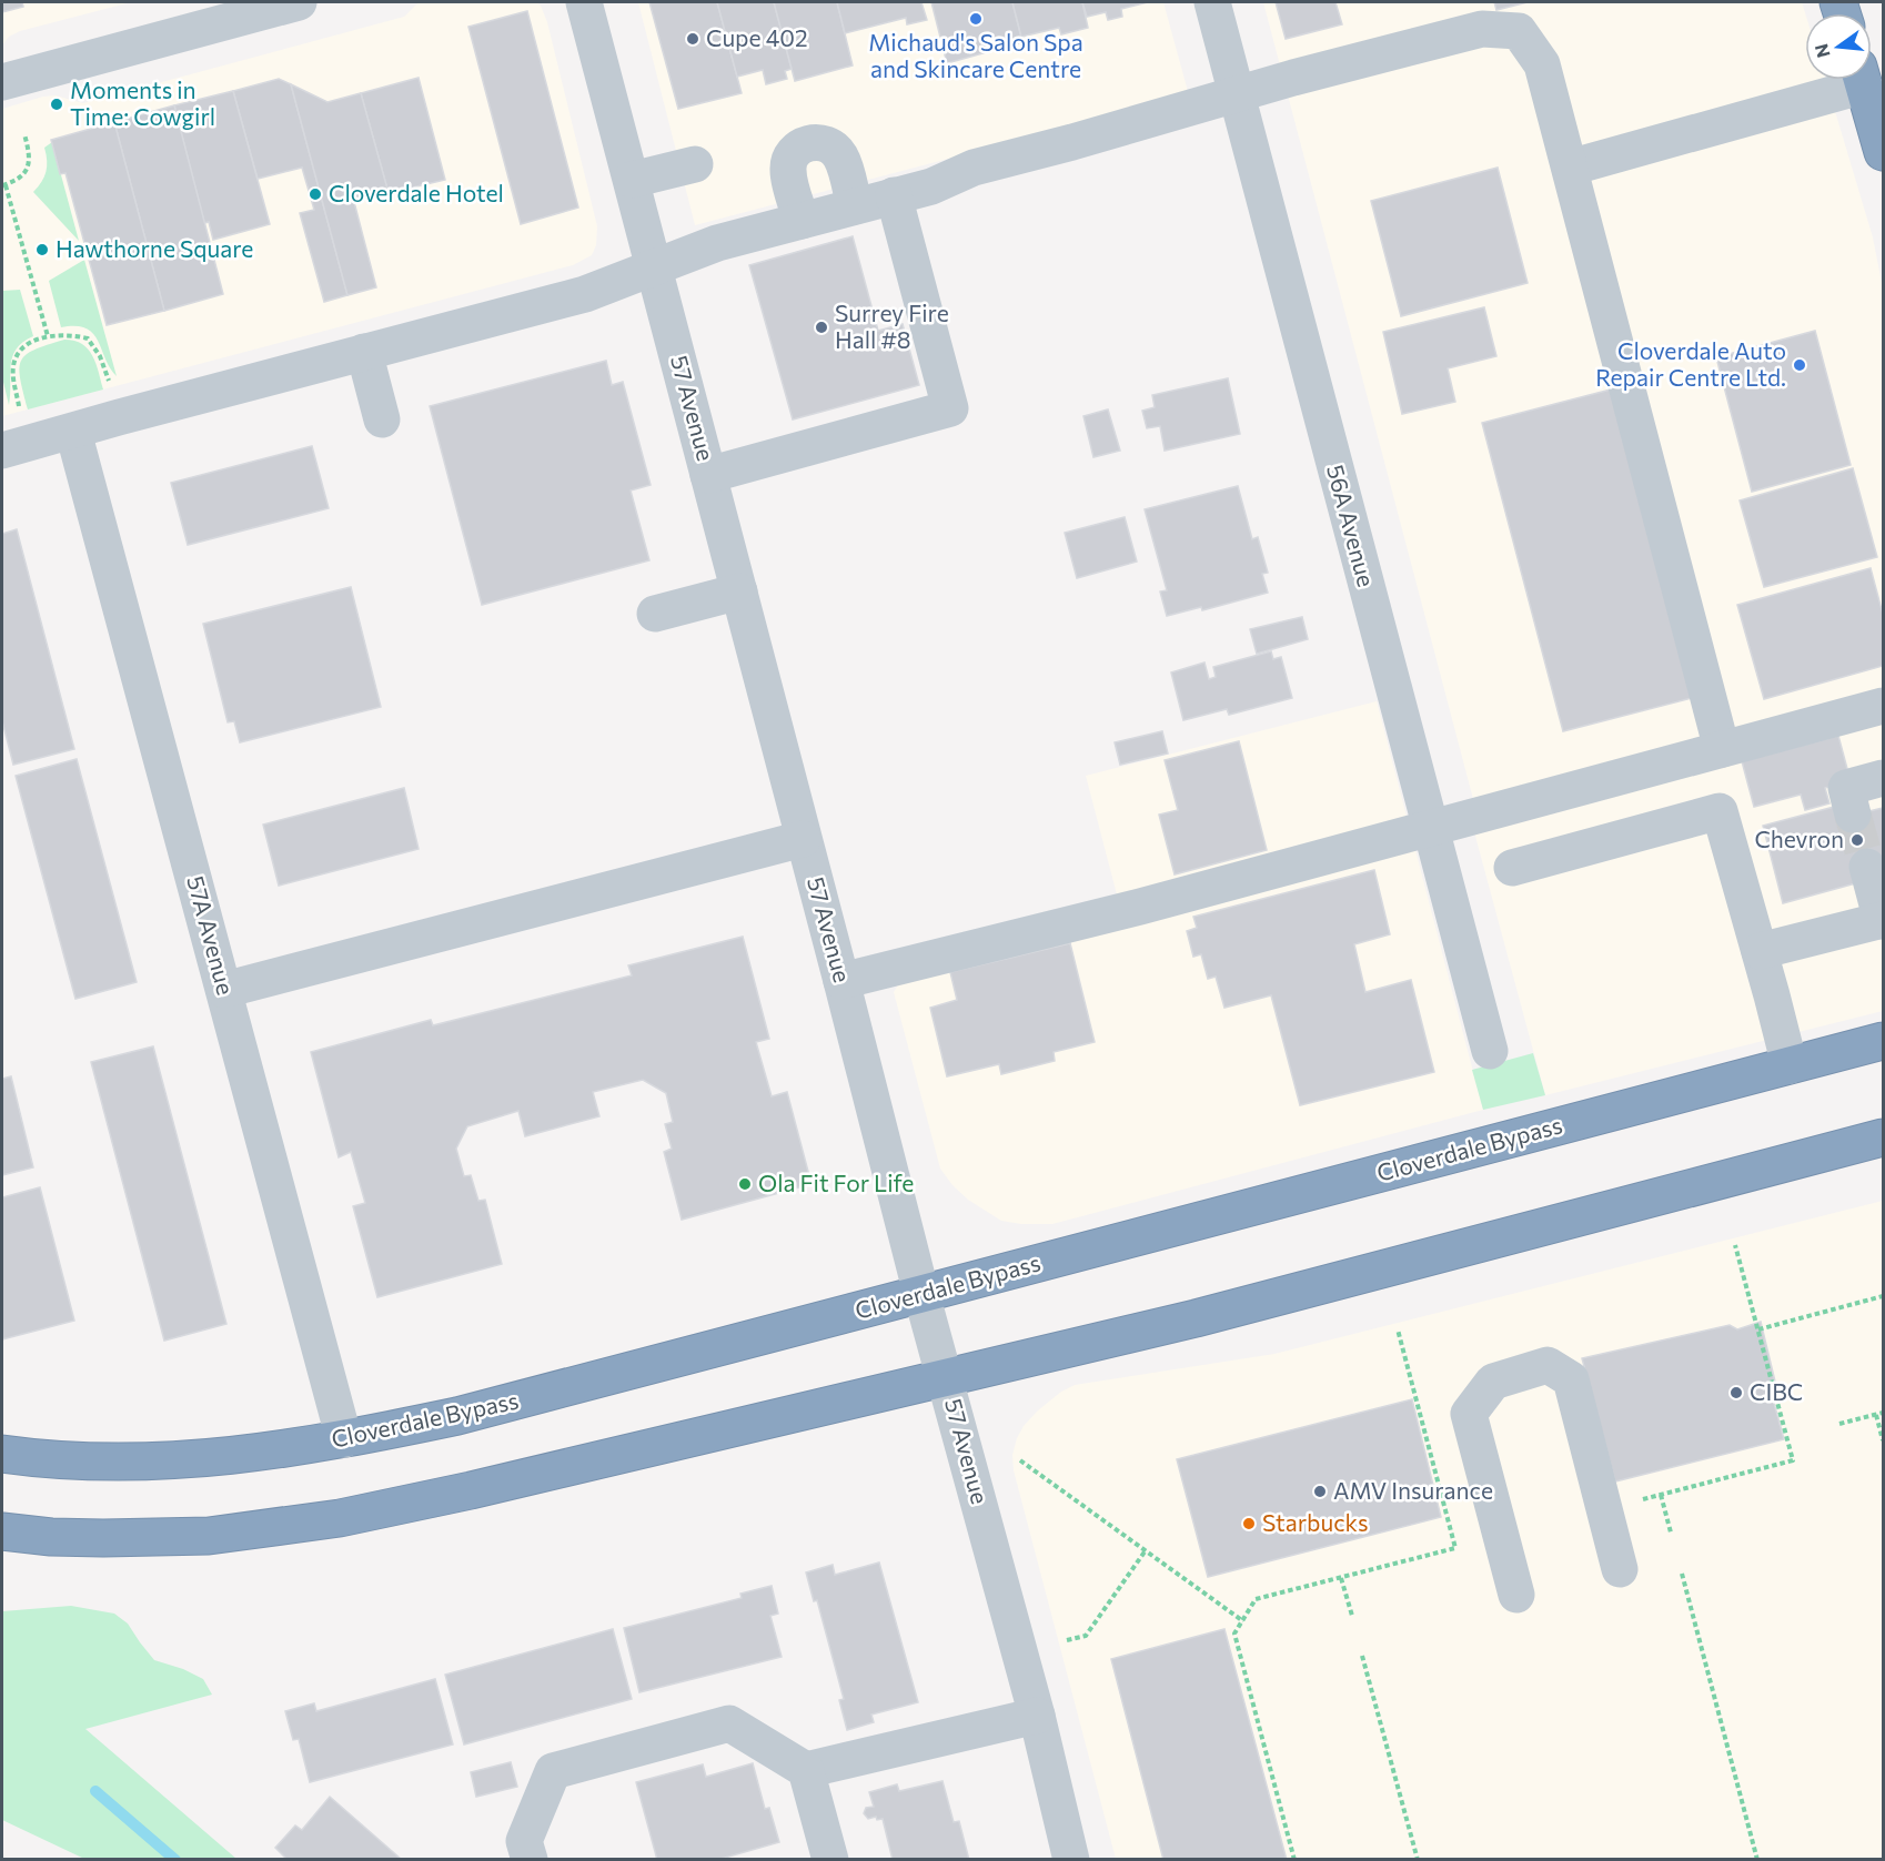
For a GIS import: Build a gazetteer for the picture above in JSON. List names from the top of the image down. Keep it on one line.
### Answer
{"streets":{"highway":["Cloverdale Bypass"],"street":["57 Avenue","56A Avenue","57A Avenue"]},"crossings":[["57 Avenue","Cloverdale Bypass"],["57A Avenue","Cloverdale Bypass"]],"places":["Michaud's Salon Spa and Skincare Centre","Cupe 402","Moments in Time: Cowgirl","Cloverdale Hotel","Hawthorne Square","Surrey Fire Hall #8","Cloverdale Auto Repair Centre Ltd.","Chevron","Ola Fit For Life","CIBC","AMV Insurance","Starbucks"],"north":"left"}
